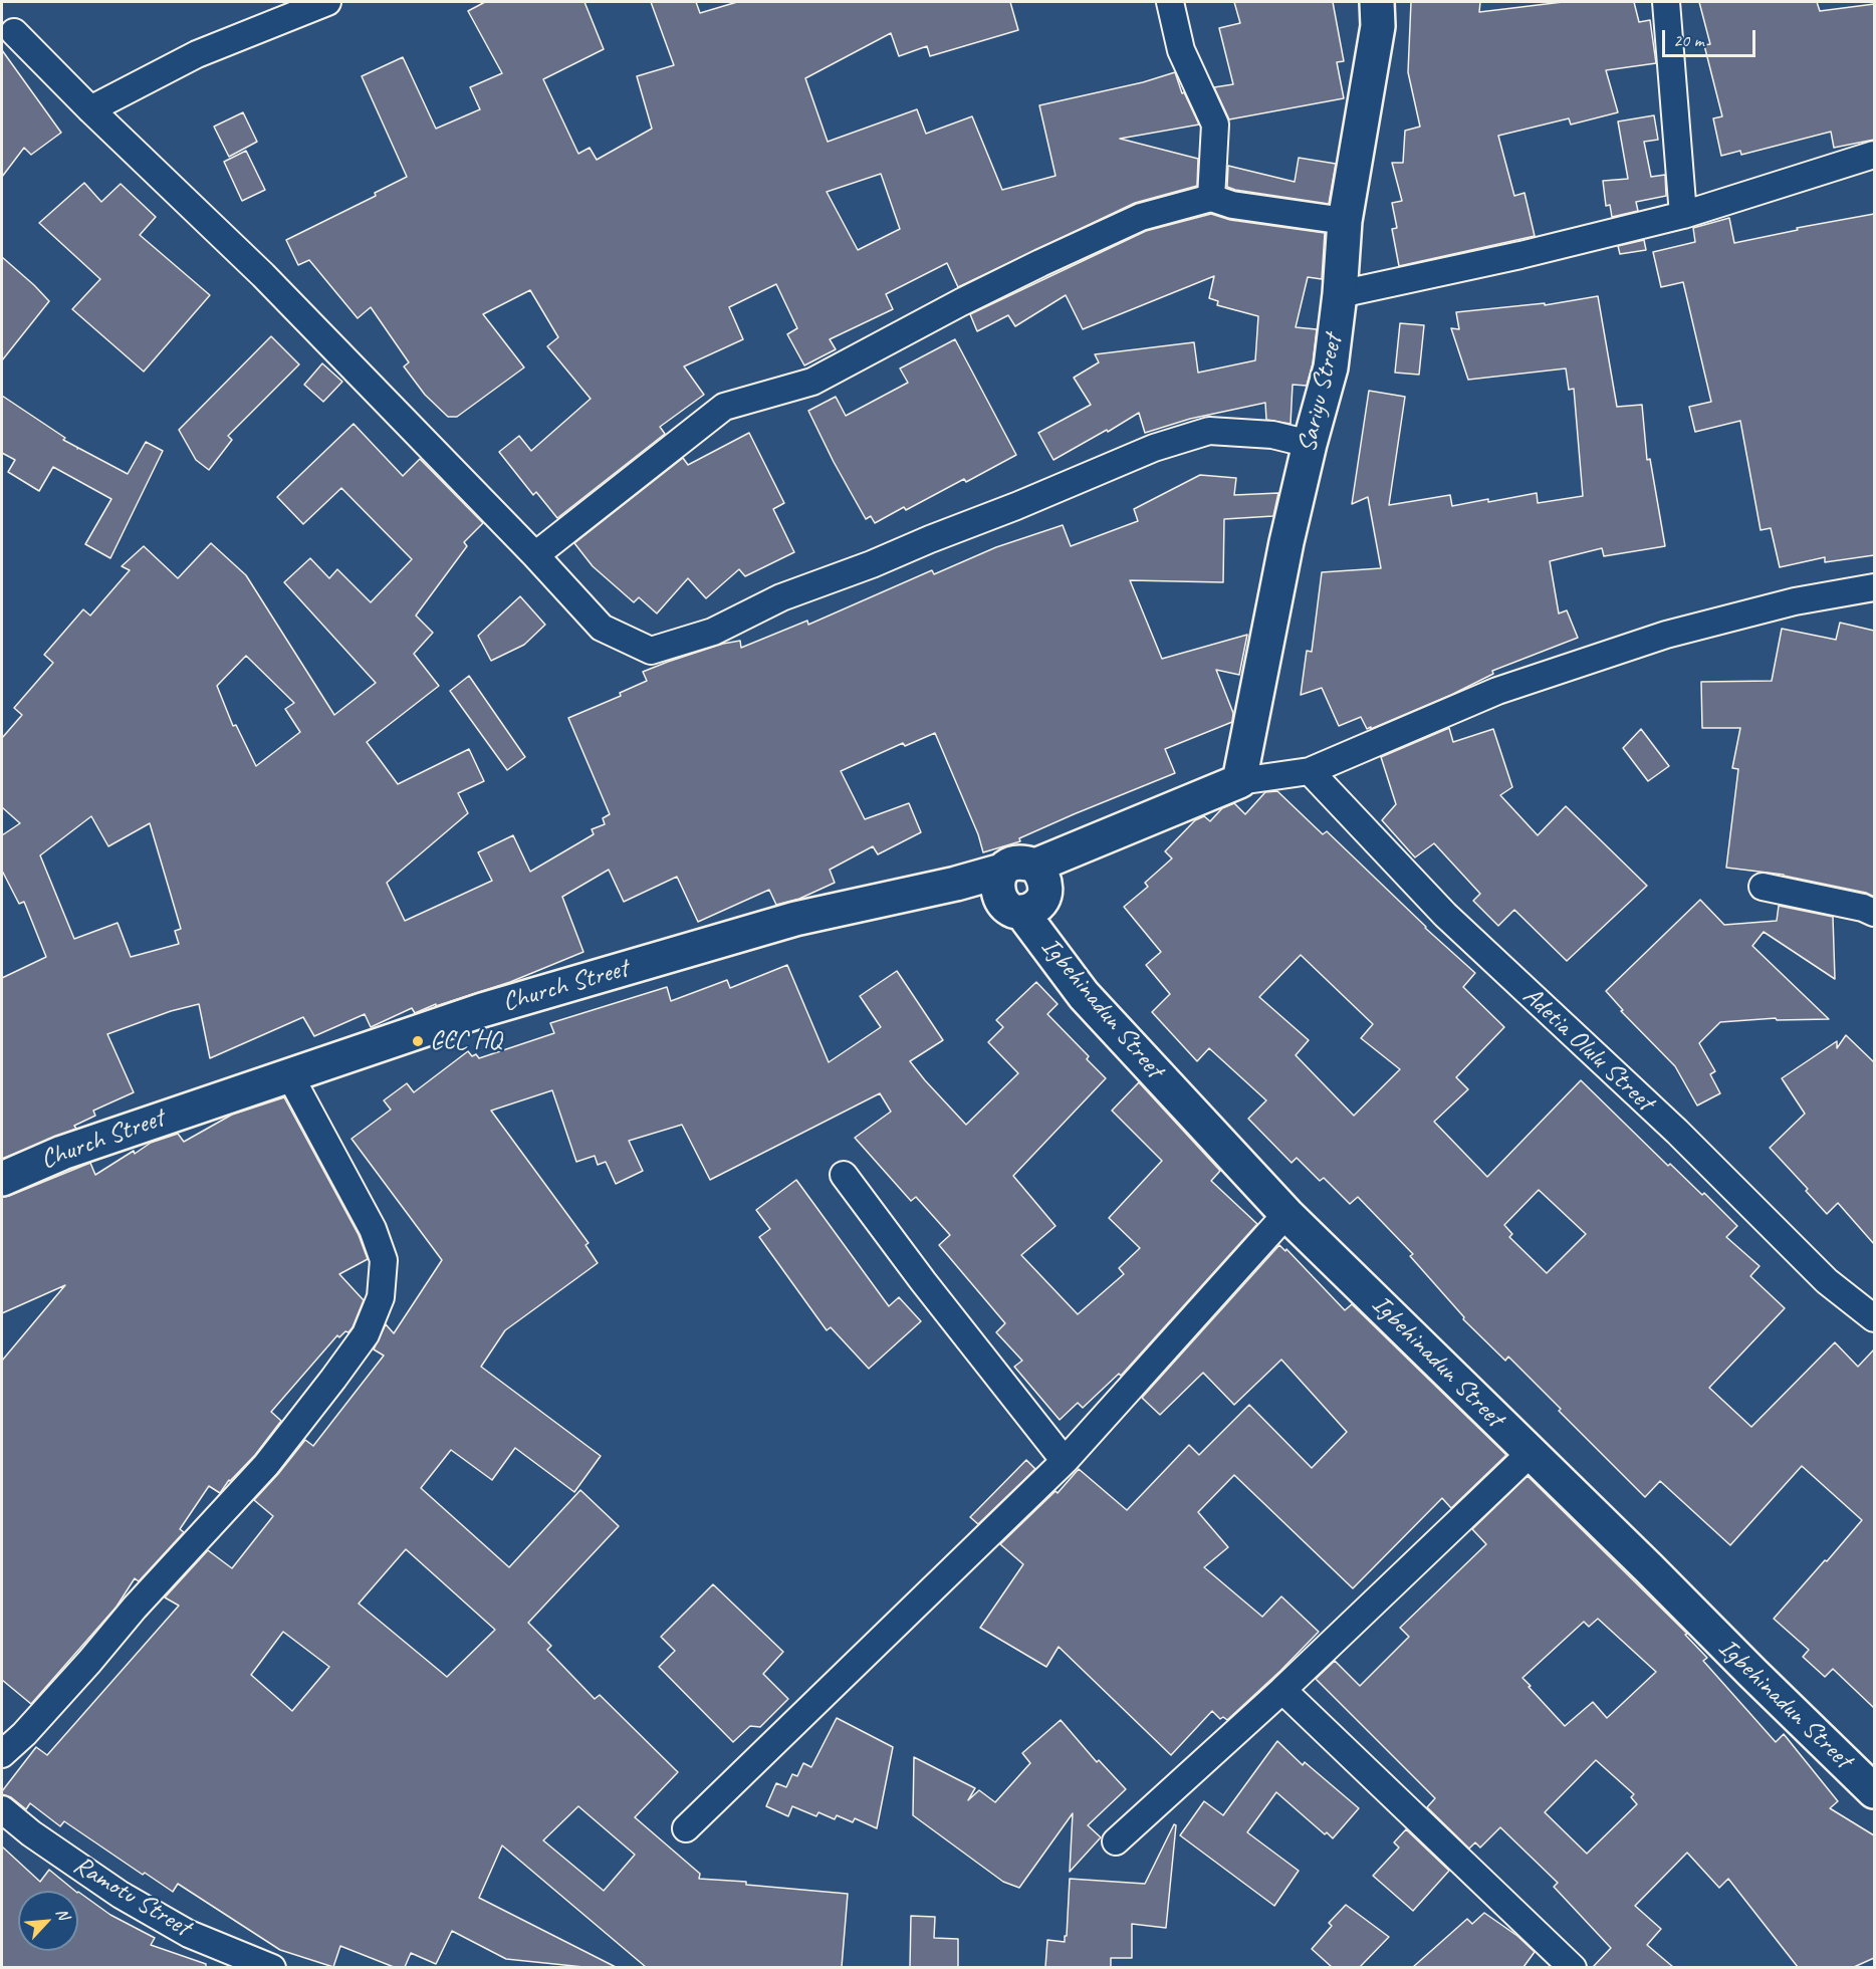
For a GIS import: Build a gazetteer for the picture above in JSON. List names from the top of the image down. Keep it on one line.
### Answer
{"streets":{"street":["Sariyu Street","Church Street","Igbehinadun Street","Adetia Olulu Street","Ramotu Street"]},"crossings":[["Church Street","Igbehinadun Street"]],"places":["CCC HQ"],"scale_bar":"20 m","north":"top right"}
